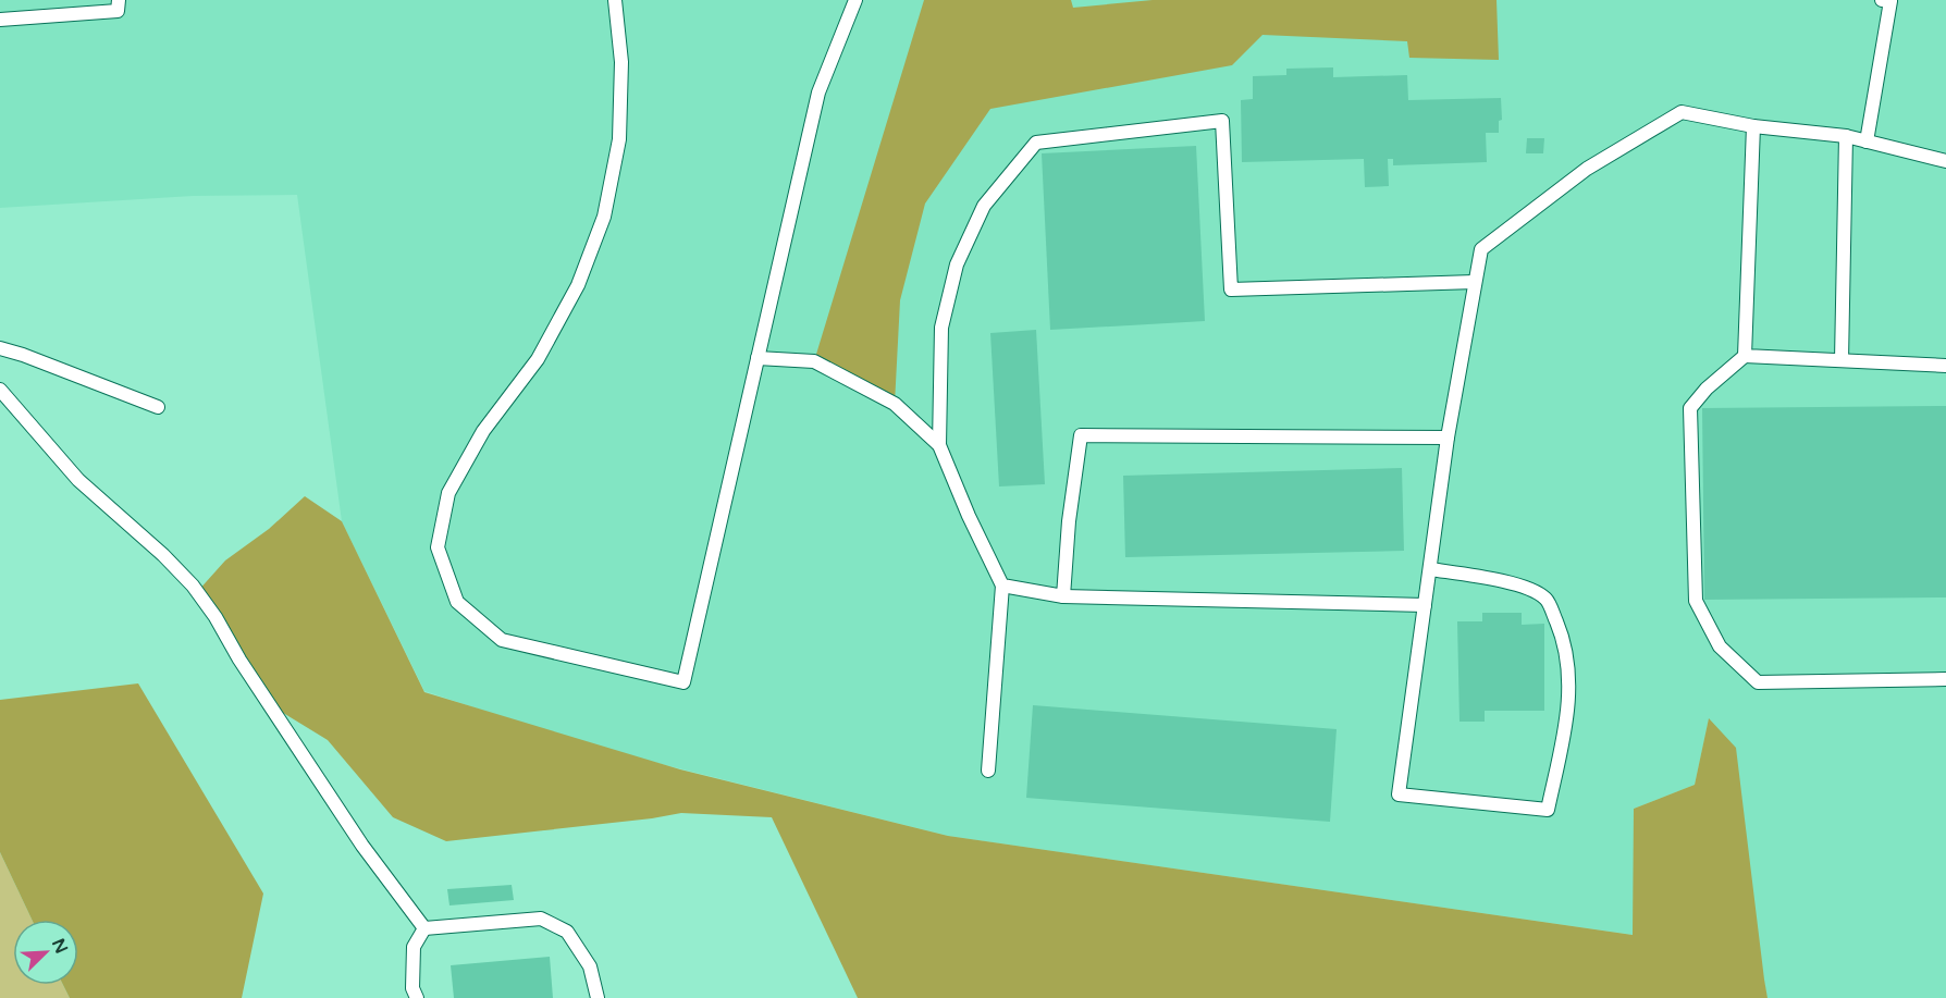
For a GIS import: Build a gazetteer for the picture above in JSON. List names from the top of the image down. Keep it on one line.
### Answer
{"north":"top right"}
